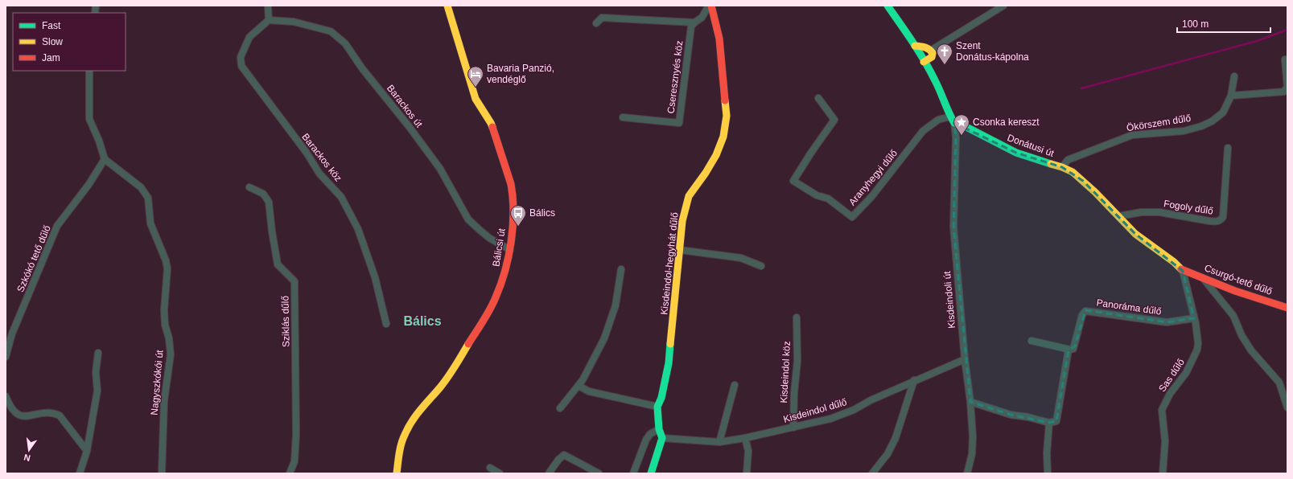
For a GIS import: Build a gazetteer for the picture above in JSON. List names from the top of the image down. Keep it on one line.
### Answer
{"streets":{"street":["Cseresznyés köz","Barackos út","Ökörszem dűlő","Donátusi út","Barackos köz","Aranyhegyi dűlő","Fogoly dűlő","Bálicsi út","Szkókó tető dűlő","Kisdeindol-hegyhát dűlő","Csurgó-tető dűlő","Kisdeindoli út","Panoráma dűlő","Sziklás dűlő","Kisdeindol köz","Sas dűlő","Nagyszkókói út","Kisdeindol dűlő"]},"crossings":[["Cseresznyés köz","Kisdeindol-hegyhát dűlő"],["Barackos út","Barackos köz"],["Barackos út","Bálicsi út"],["Ökörszem dűlő","Donátusi út"],["Donátusi út","Aranyhegyi dűlő"],["Donátusi út","Fogoly dűlő"],["Donátusi út","Csurgó-tető dűlő"],["Donátusi út","Kisdeindoli út"],["Donátusi út","Sas dűlő"],["Aranyhegyi dűlő","Kisdeindoli út"],["Szkókó tető dűlő","Nagyszkókói út"],["Kisdeindol-hegyhát dűlő","Kisdeindol dűlő"],["Csurgó-tető dűlő","Sas dűlő"],["Kisdeindoli út","Kisdeindol dűlő"],["Panoráma dűlő","Sas dűlő"],["Kisdeindol köz","Kisdeindol dűlő"]],"districts":["Bálics"],"places":{"church":["Szent Donátus-kápolna"],"hotel":["Bavaria Panzió, vendéglő"],"place":["Csonka kereszt"],"bus stop":["Bálics"]},"legend":["Fast","Slow","Jam"],"scale_bar":"100 m","north":"bottom"}
